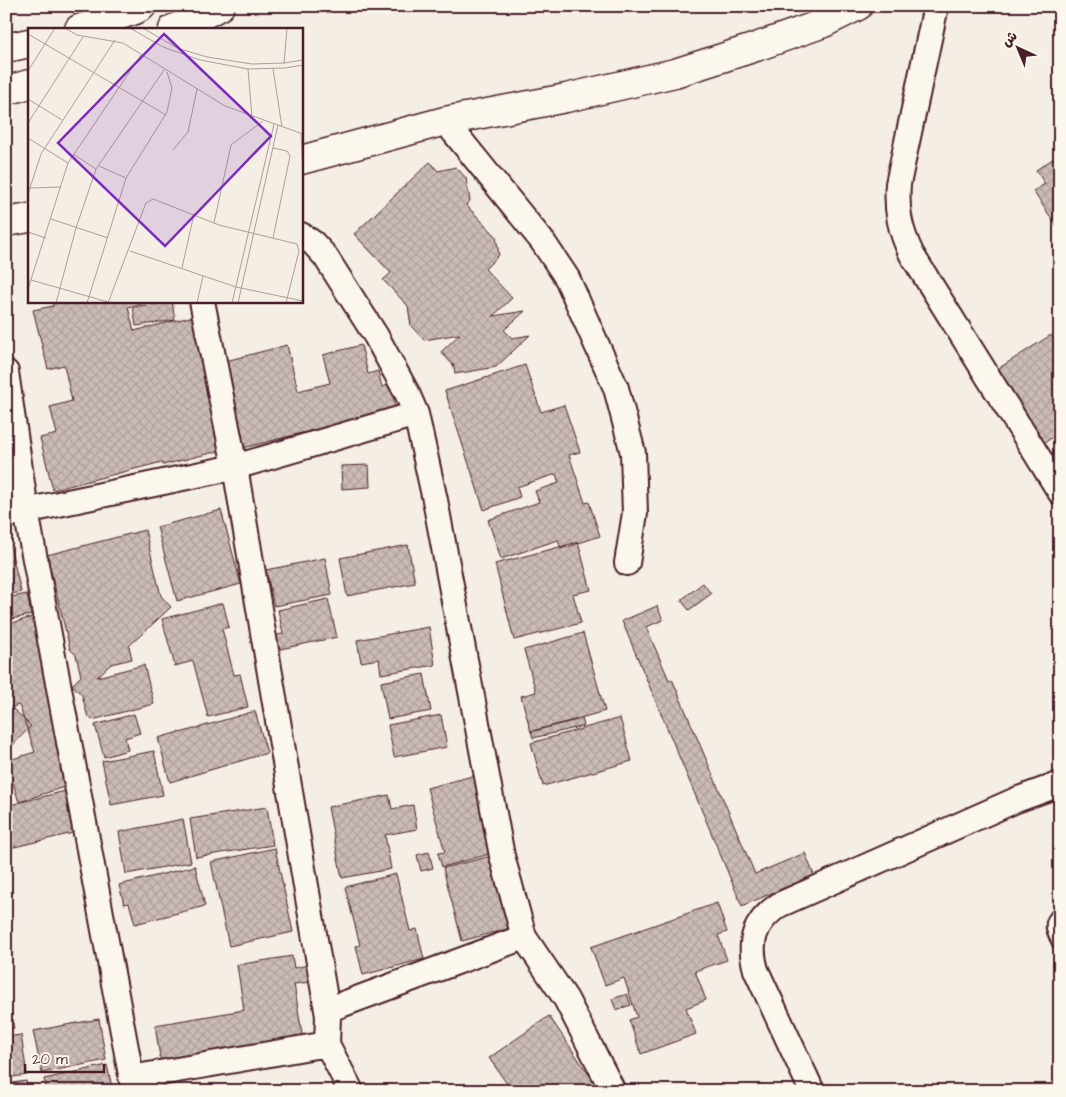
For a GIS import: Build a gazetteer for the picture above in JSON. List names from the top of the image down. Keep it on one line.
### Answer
{"scale_bar":"20 m","north":"top left"}
